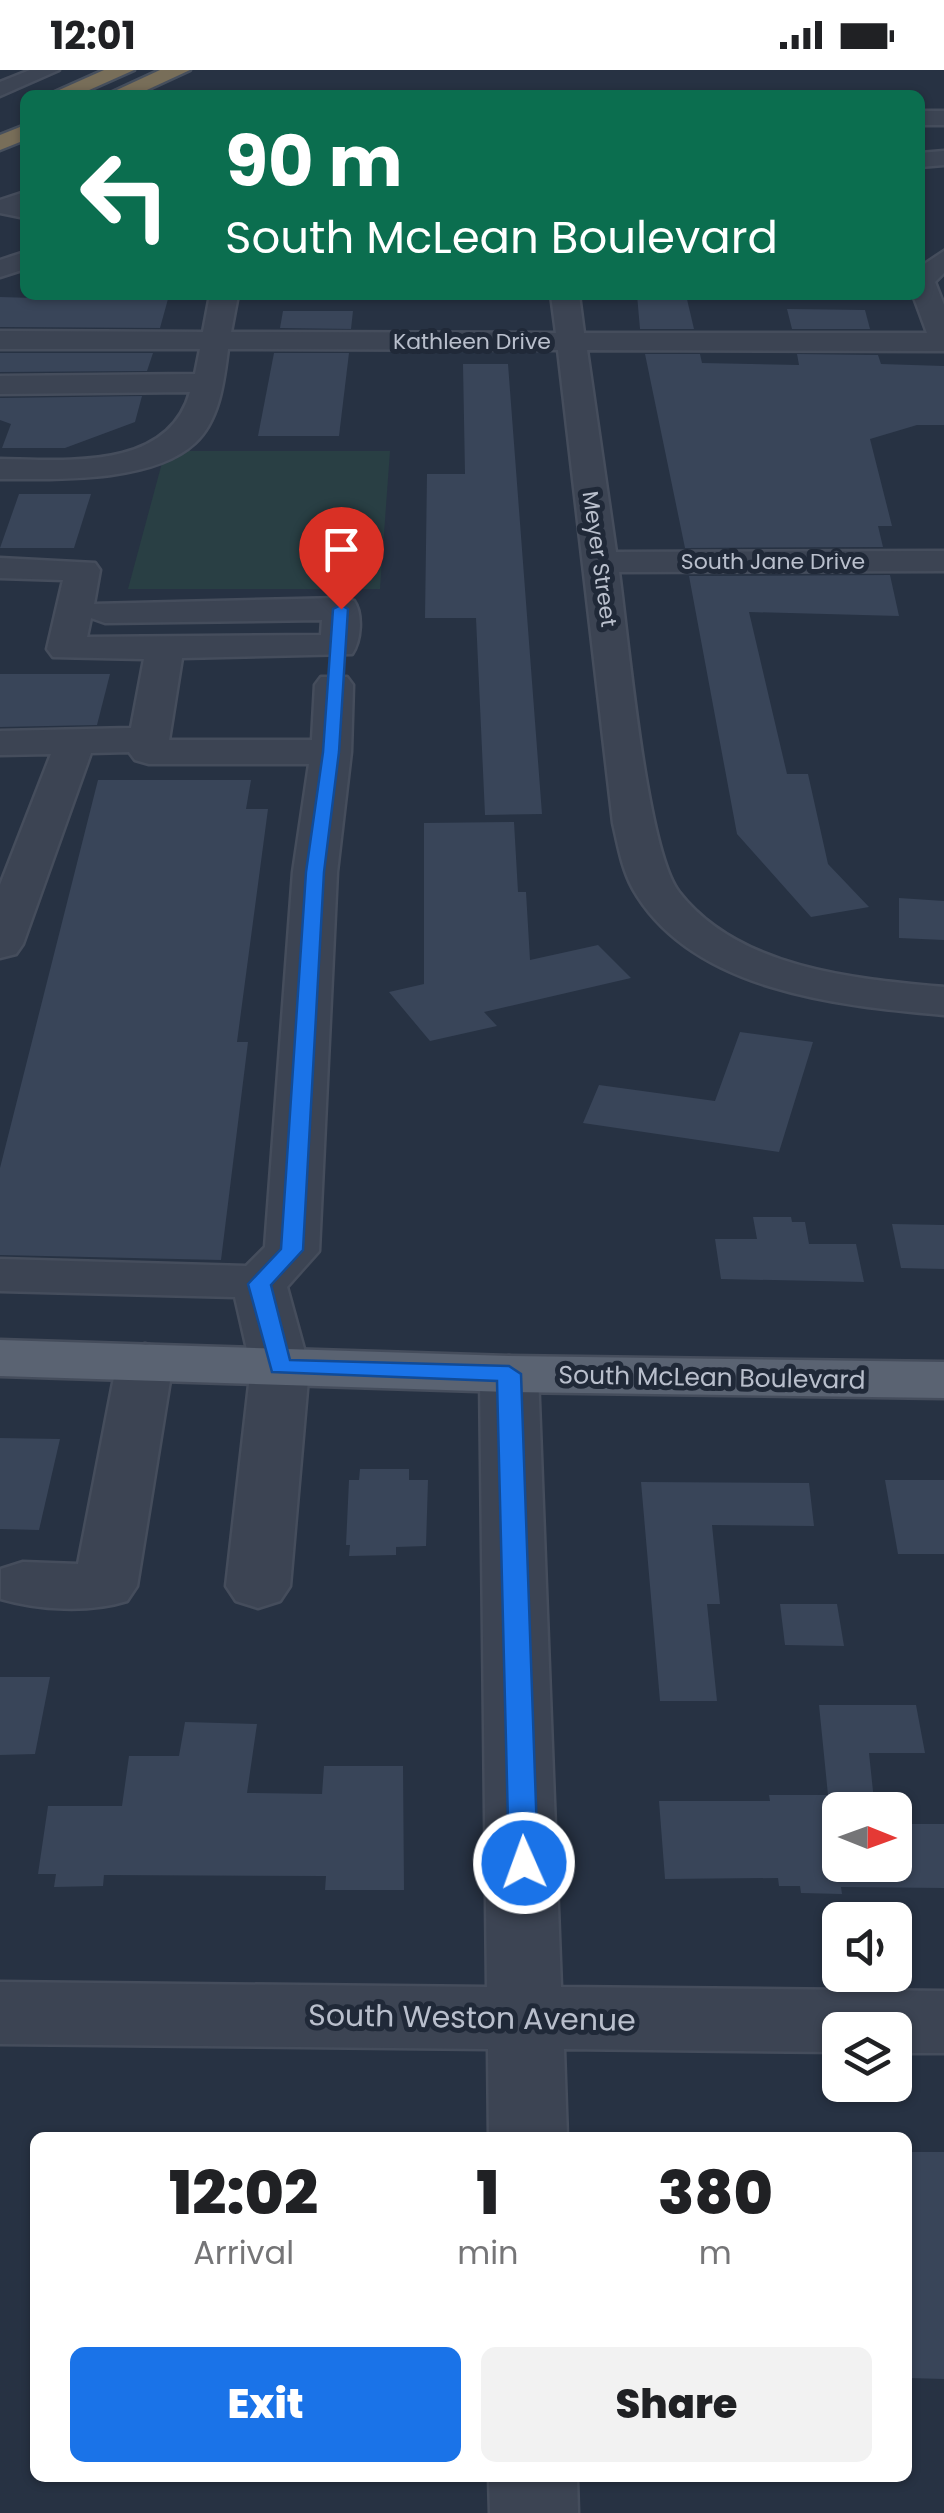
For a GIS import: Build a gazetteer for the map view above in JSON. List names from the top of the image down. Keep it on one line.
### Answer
{"streets":{"main road":["South McLean Boulevard"],"street":["Kathleen Drive","Meyer Street","South Jane Drive","South Weston Avenue"]},"crossings":[["Kathleen Drive","Meyer Street"],["Meyer Street","South Jane Drive"]],"north":"right","page":{"status":"12:01","turn":["90 m","South McLean Boulevard"],"eta":["12:02","Arrival","1","min","380","m"],"buttons":["Exit","Share"]}}
